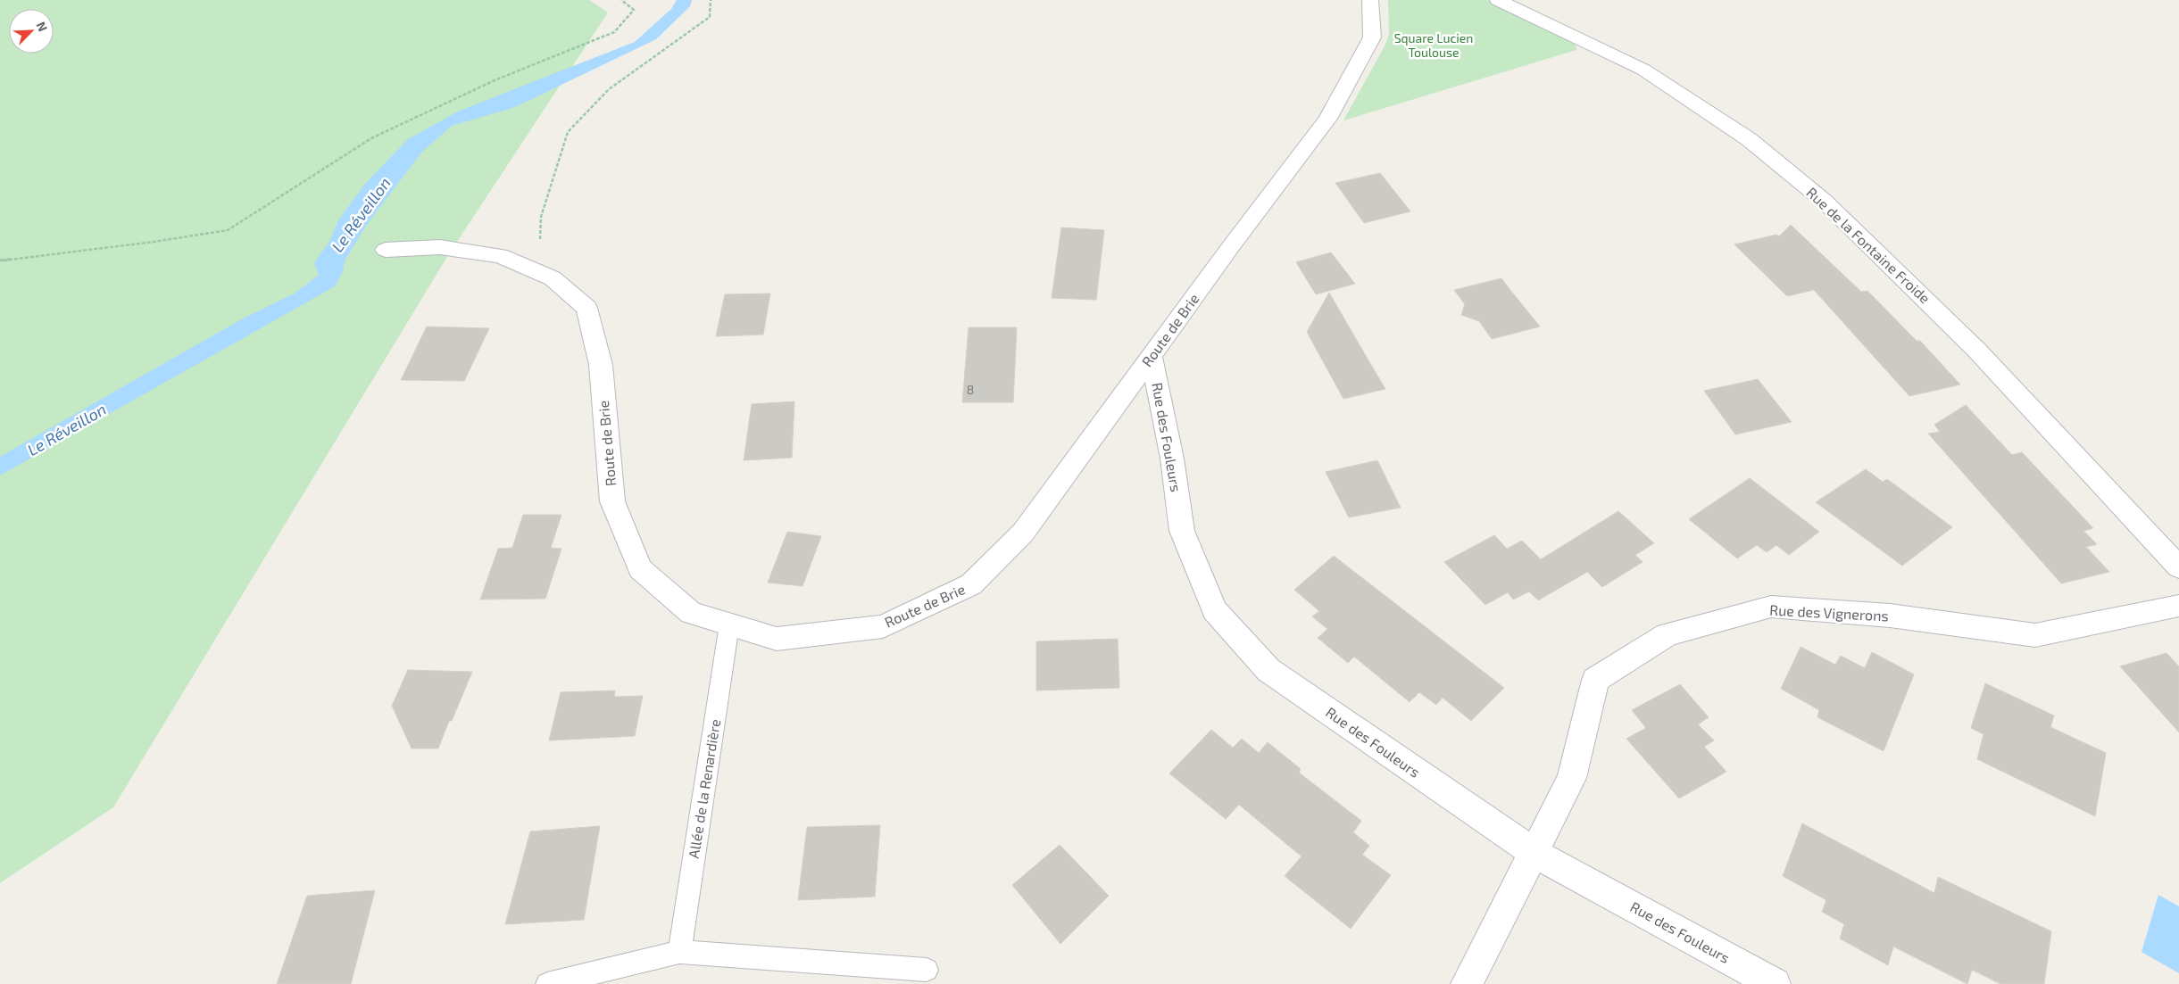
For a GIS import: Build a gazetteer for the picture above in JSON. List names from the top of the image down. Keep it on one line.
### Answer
{"streets":{"street":["Rue de la Fontaine Froide","Route de Brie","Rue des Fouleurs","Rue des Vignerons"],"lane":["Allée de la Renardière"]},"crossings":[["Route de Brie","Rue des Fouleurs"],["Route de Brie","Allée de la Renardière"],["Rue des Fouleurs","Rue des Vignerons"]],"water":["Le Réveillon"],"parks":["Square Lucien Toulouse"],"house_numbers":["8"],"north":"top right"}
